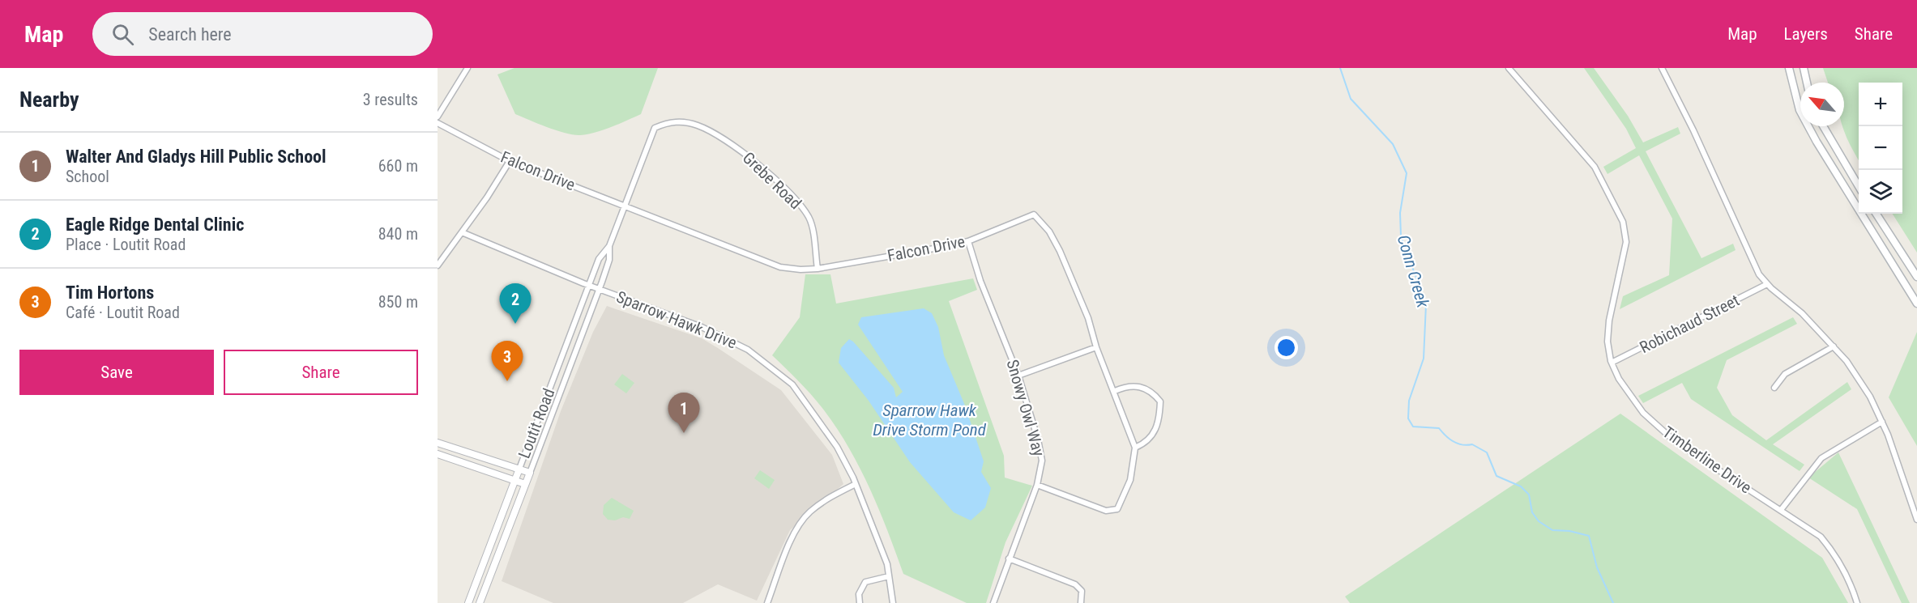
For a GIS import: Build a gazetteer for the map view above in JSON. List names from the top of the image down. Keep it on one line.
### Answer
{"streets":{"street":["Falcon Drive","Grebe Road","Sparrow Hawk Drive","Robichaud Street","Snowy Owl Way","Loutit Road","Timberline Drive"]},"crossings":[["Falcon Drive","Grebe Road"],["Falcon Drive","Snowy Owl Way"],["Falcon Drive","Loutit Road"],["Grebe Road","Loutit Road"],["Sparrow Hawk Drive","Loutit Road"],["Robichaud Street","Timberline Drive"]],"water":["Conn Creek","Sparrow Hawk Drive Storm Pond"],"north":"top left","page":{"header":"Map","search":"Search here","nav":["Map","Layers","Share"],"heading":["Nearby","3 results"],"map_buttons":["+","−"],"list":[{"mark":"1","name":"Walter And Gladys Hill Public School","note":"School","value":"660 m"},{"mark":"2","name":"Eagle Ridge Dental Clinic","note":"Place · Loutit Road","value":"840 m"},{"mark":"3","name":"Tim Hortons","note":"Café · Loutit Road","value":"850 m"}],"pins":["2","3","1"],"buttons":["Save","Share"]}}
